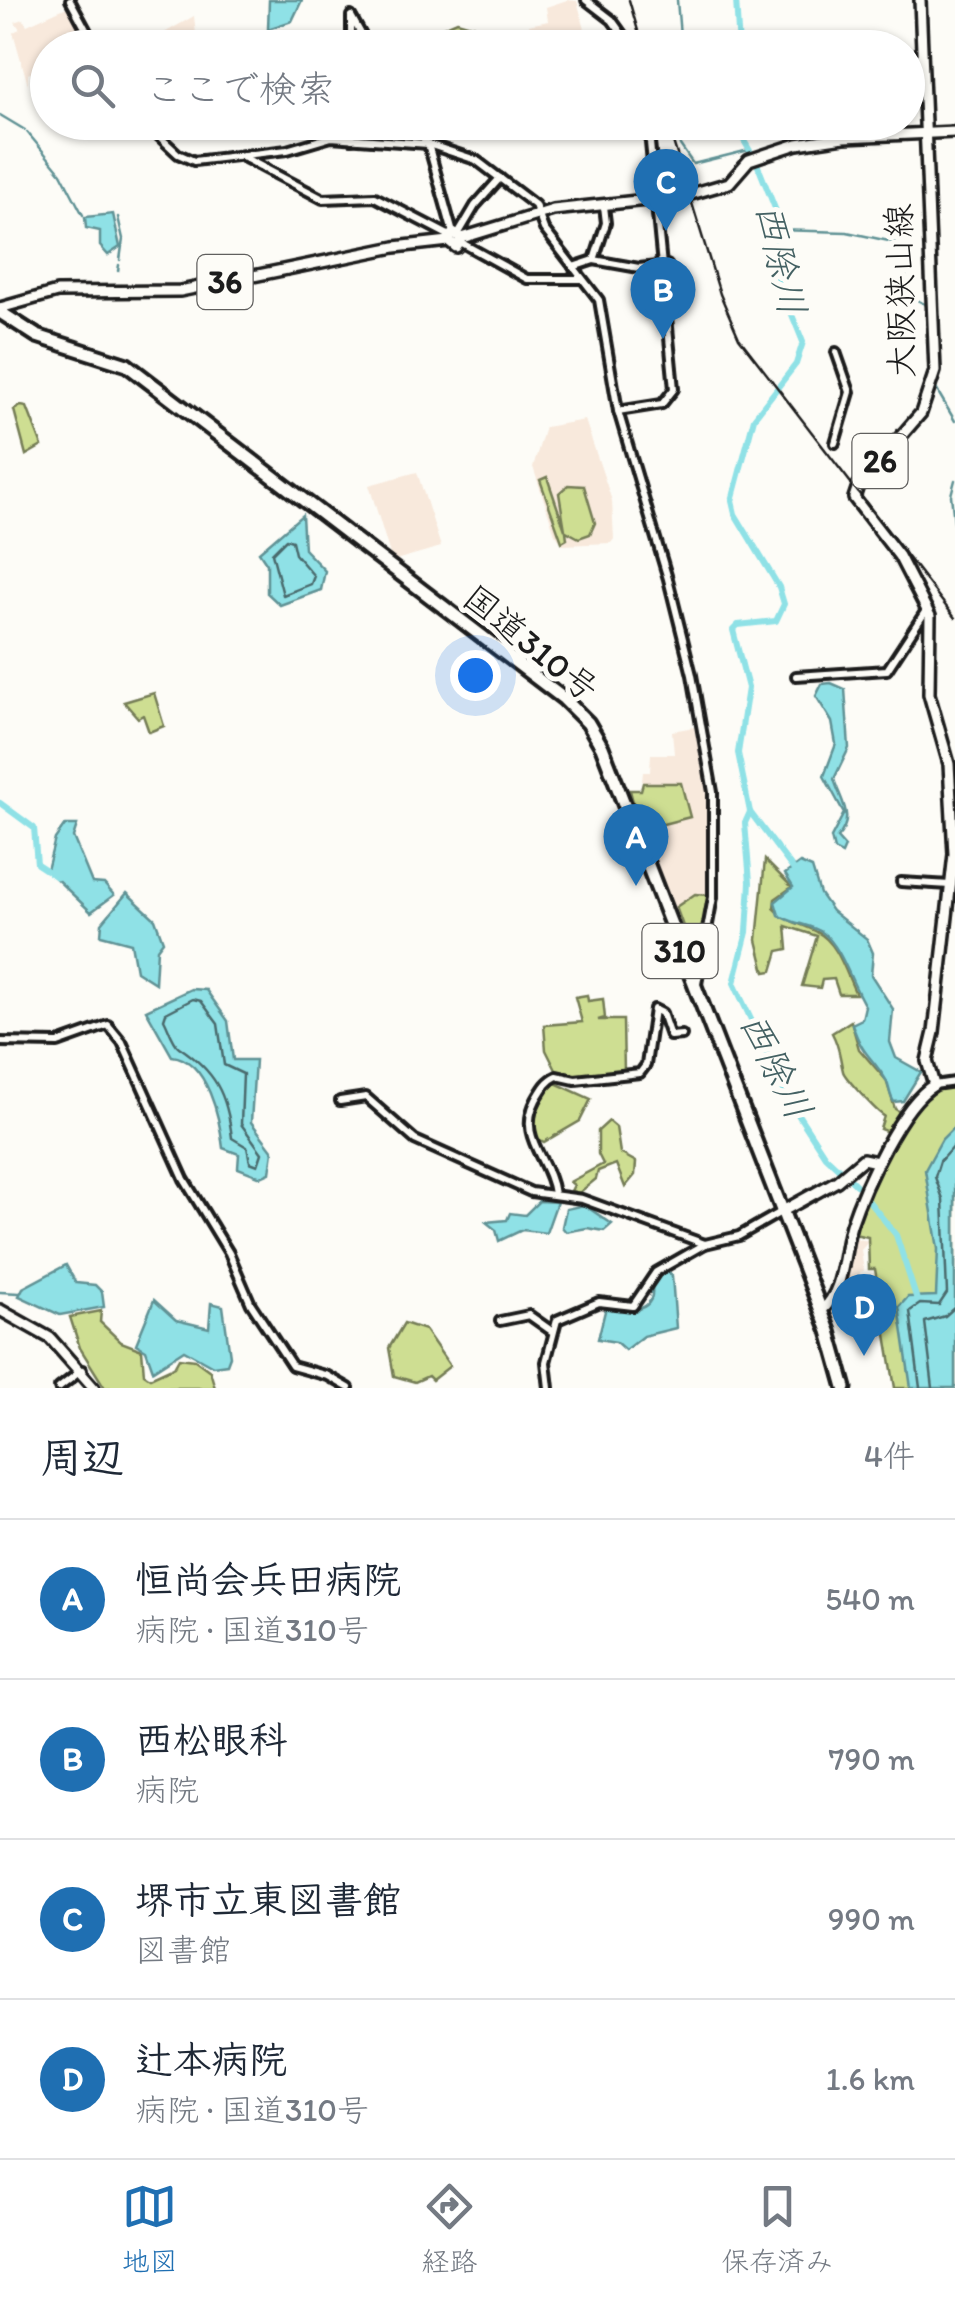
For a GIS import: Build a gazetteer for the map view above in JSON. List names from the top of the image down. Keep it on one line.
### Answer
{"streets":{"highway":["国道310号","310"],"main road":["36","大阪狭山線","26"]},"crossings":[["36","国道310号"]],"water":["西除川"],"page":{"search":"ここで検索","pins":["C","B","A","D"],"heading":["周辺","4件"],"list":[{"mark":"A","name":"恒尚会兵田病院","note":"病院 · 国道310号","value":"540 m"},{"mark":"B","name":"西松眼科","note":"病院","value":"790 m"},{"mark":"C","name":"堺市立東図書館","note":"図書館","value":"990 m"},{"mark":"D","name":"辻本病院","note":"病院 · 国道310号","value":"1.6 km"}],"nav":["地図","経路","保存済み"]}}
